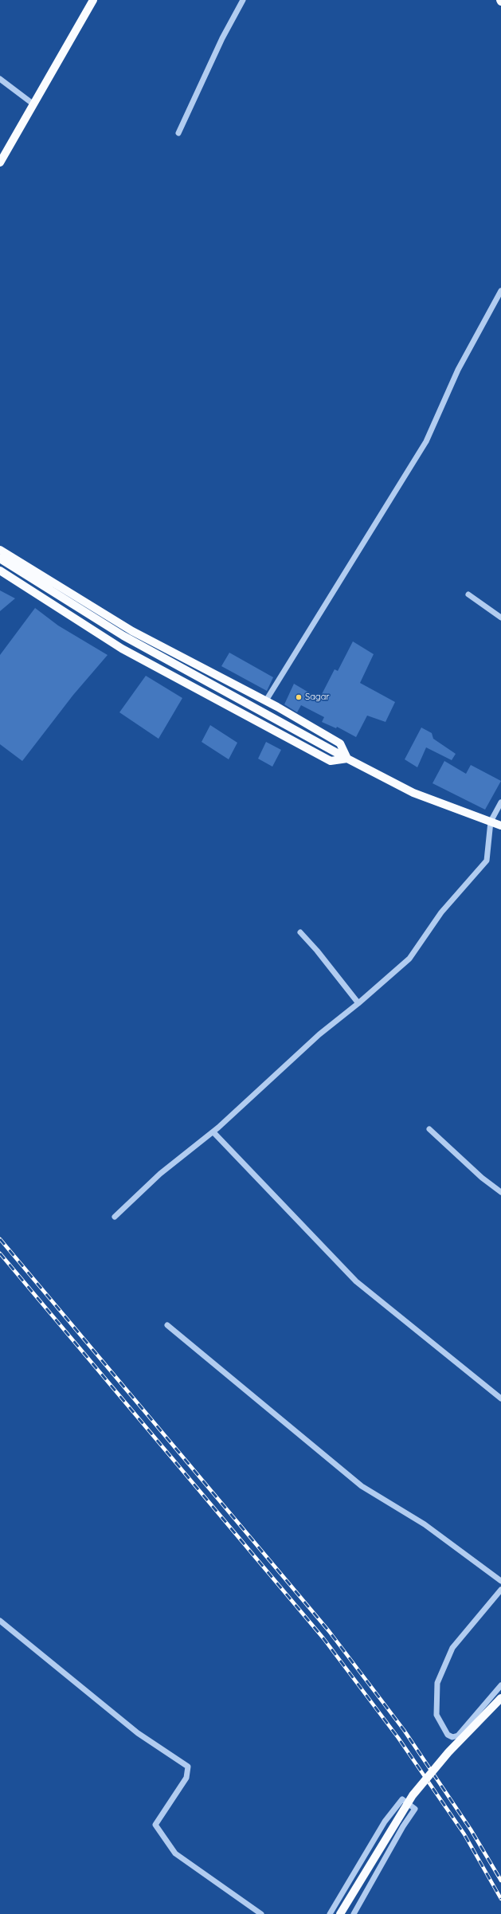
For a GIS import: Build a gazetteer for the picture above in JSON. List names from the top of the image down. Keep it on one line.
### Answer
{"places":["Sagar"]}
